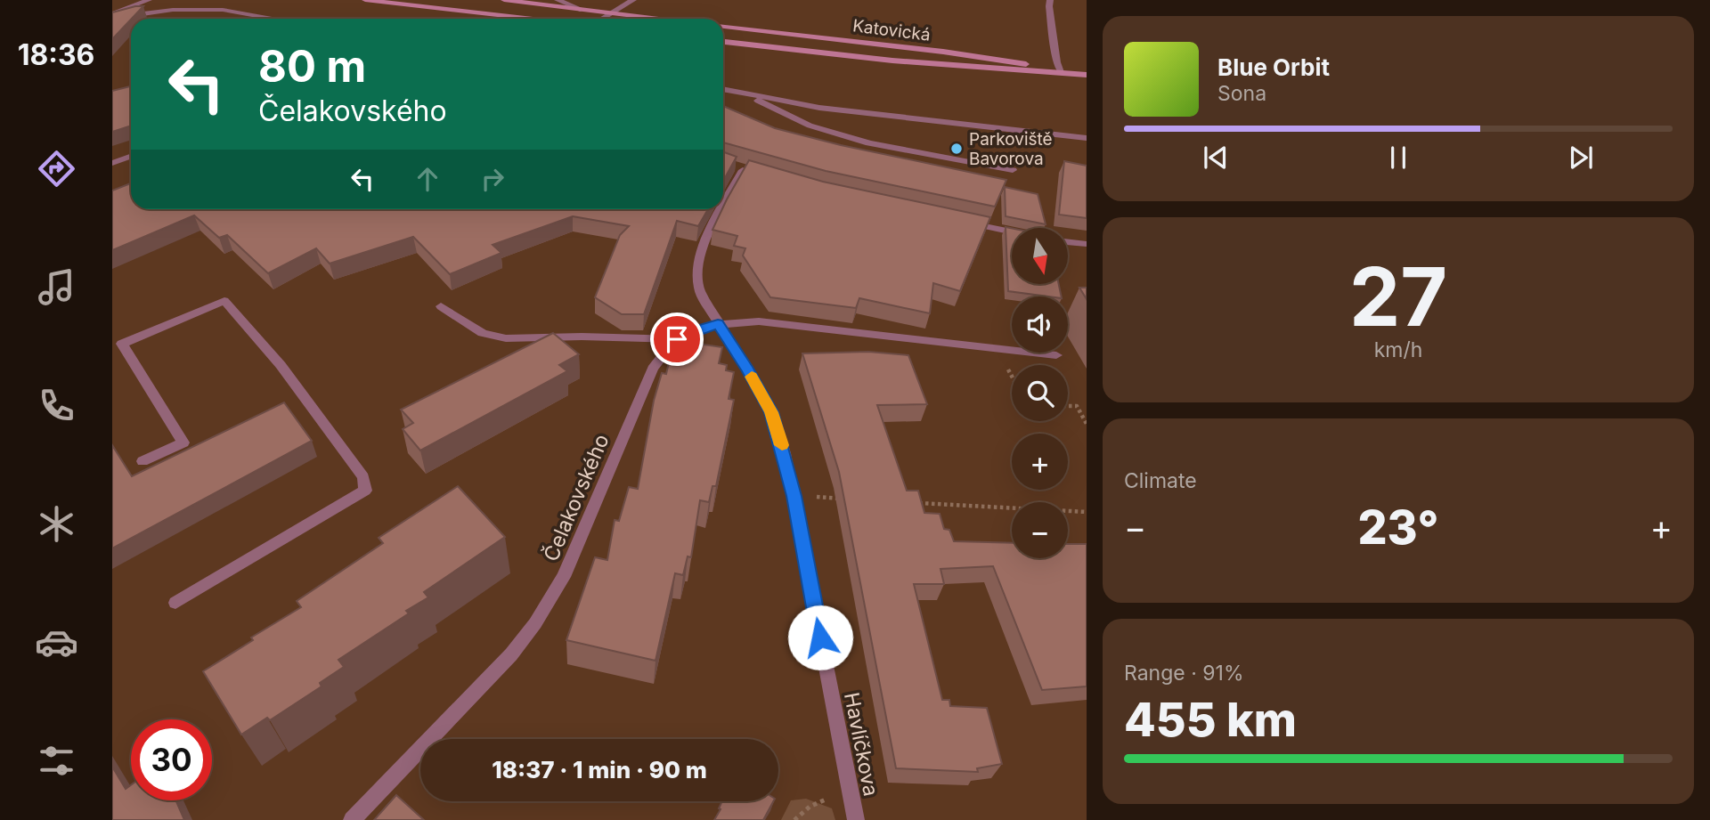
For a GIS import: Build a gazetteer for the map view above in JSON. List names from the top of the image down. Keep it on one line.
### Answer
{"streets":{"main road":["Katovická"],"street":["Čelakovského","Havlíčkova"]},"crossings":[["Čelakovského","Havlíčkova"]],"places":["Parkoviště Bavorova"],"north":"bottom","page":{"tabs":"18:36","turn":["80 m","Čelakovského"],"song":["Blue Orbit","Sona"],"tile":[["27","km/h"],"Climate",["Range · 91%","455 km"]],"map_buttons":["+","−"],"heat":["−","23°","+"],"limit":"30","trip":"18:37 · 1 min · 90 m"}}
